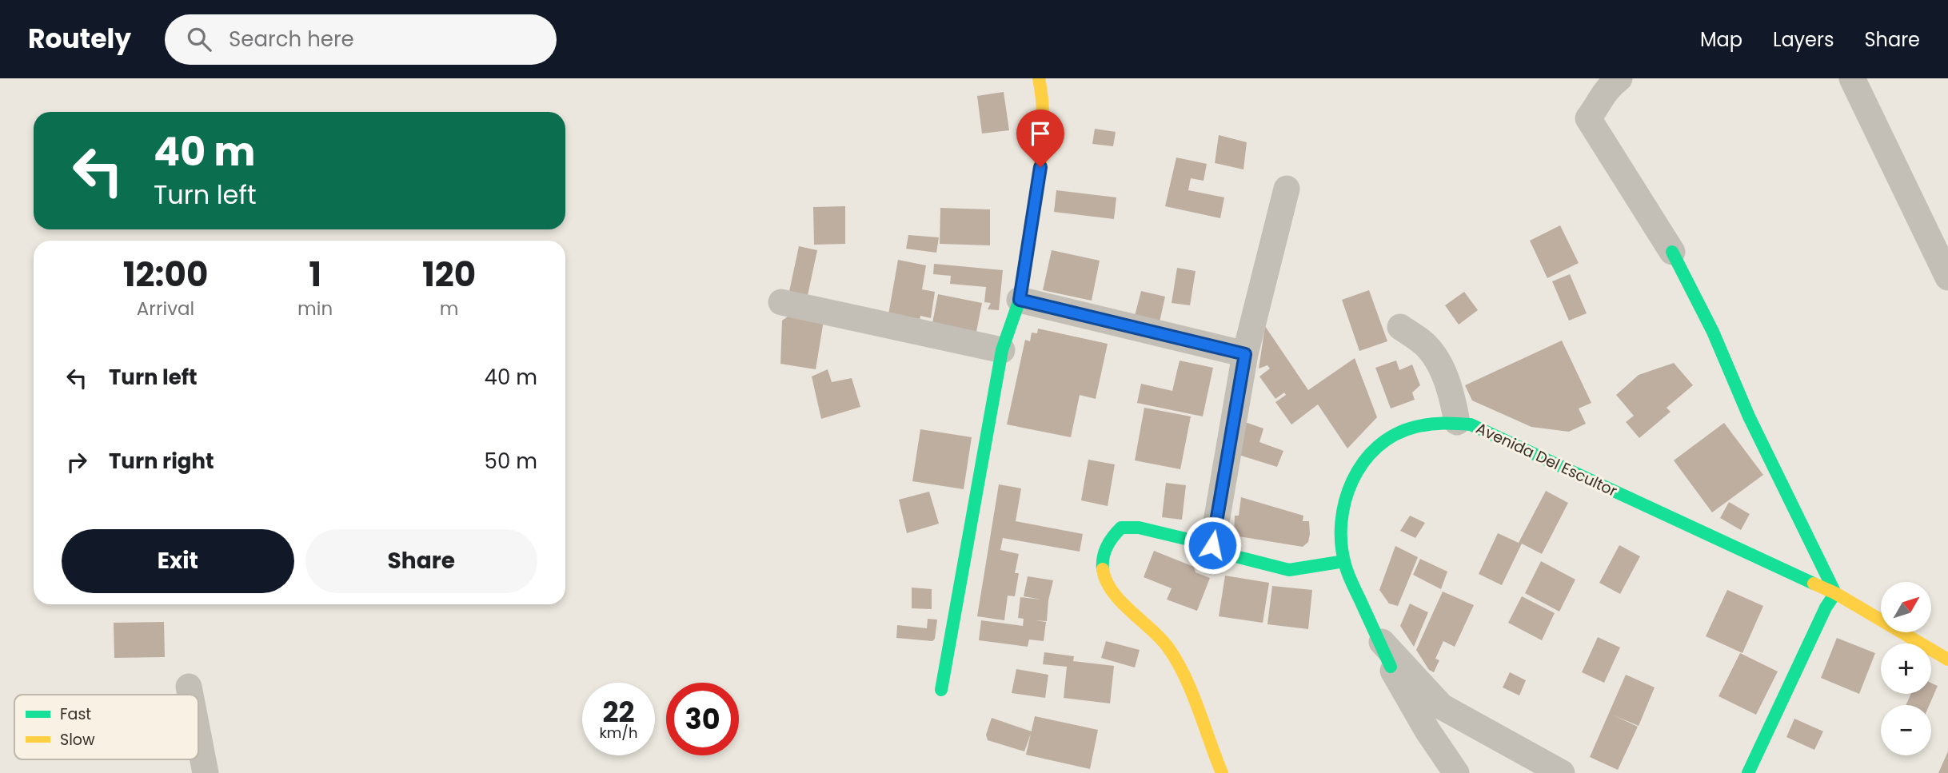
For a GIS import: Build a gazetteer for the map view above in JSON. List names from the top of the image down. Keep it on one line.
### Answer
{"streets":{"street":["Avenida Del Escultor"]},"legend":["Fast","Slow"],"north":"top right","page":{"header":"Routely","search":"Search here","nav":["Map","Layers","Share"],"turn":["40 m","Turn left"],"eta":["12:00","Arrival","1","min","120","m"],"list":[{"name":"Turn left","value":"40 m"},{"name":"Turn right","value":"50 m"}],"buttons":["Exit","Share"],"map_buttons":["+","−"],"speed":"22 km/h","limit":"30"}}
